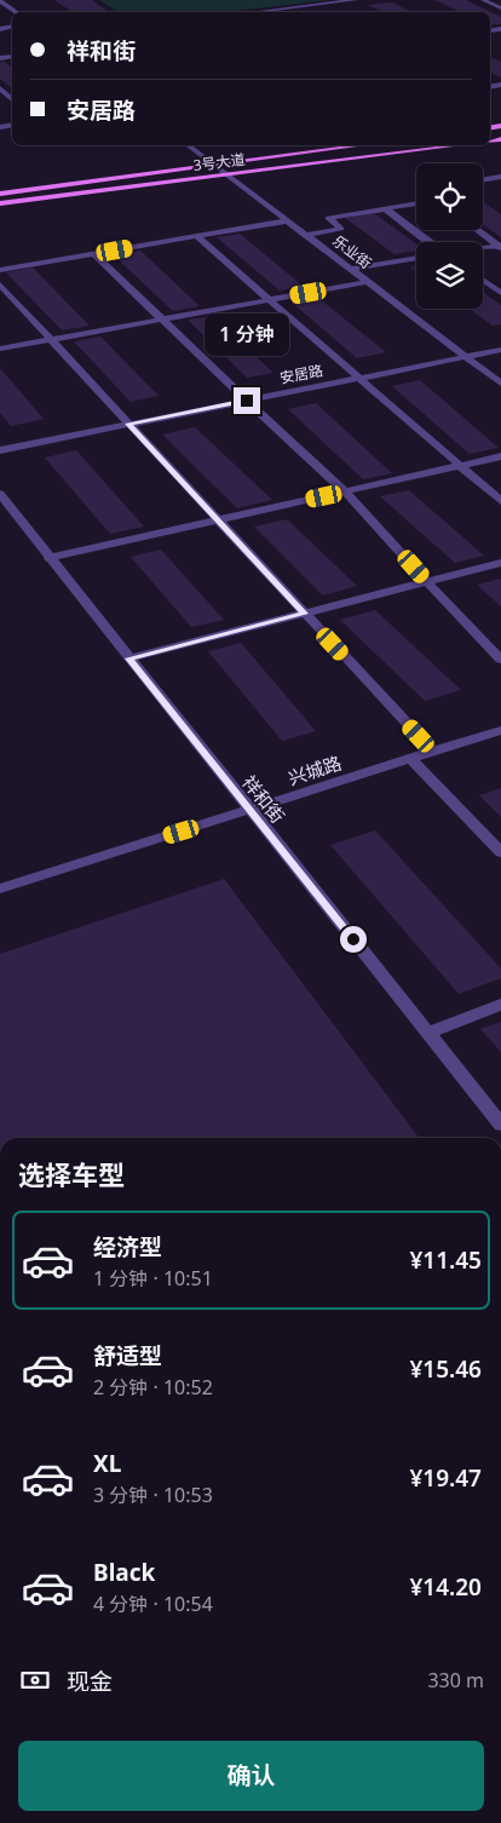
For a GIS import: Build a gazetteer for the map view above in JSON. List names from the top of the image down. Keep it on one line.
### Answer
{"streets":{"main road":["3号大道"],"street":["乐业街","安居路","兴城路","祥和街"]},"crossings":[["3号大道","乐业街"],["乐业街","安居路"],["兴城路","祥和街"]],"page":{"banner":["祥和街","安居路"],"bubble":"1 分钟","heading":"选择车型","list":[{"name":"经济型","note":"1 分钟 · 10:51","value":"¥11.45"},{"name":"舒适型","note":"2 分钟 · 10:52","value":"¥15.46"},{"name":"XL","note":"3 分钟 · 10:53","value":"¥19.47"},{"name":"Black","note":"4 分钟 · 10:54","value":"¥14.20"}],"pay":["现金","330 m"],"buttons":"确认"}}
